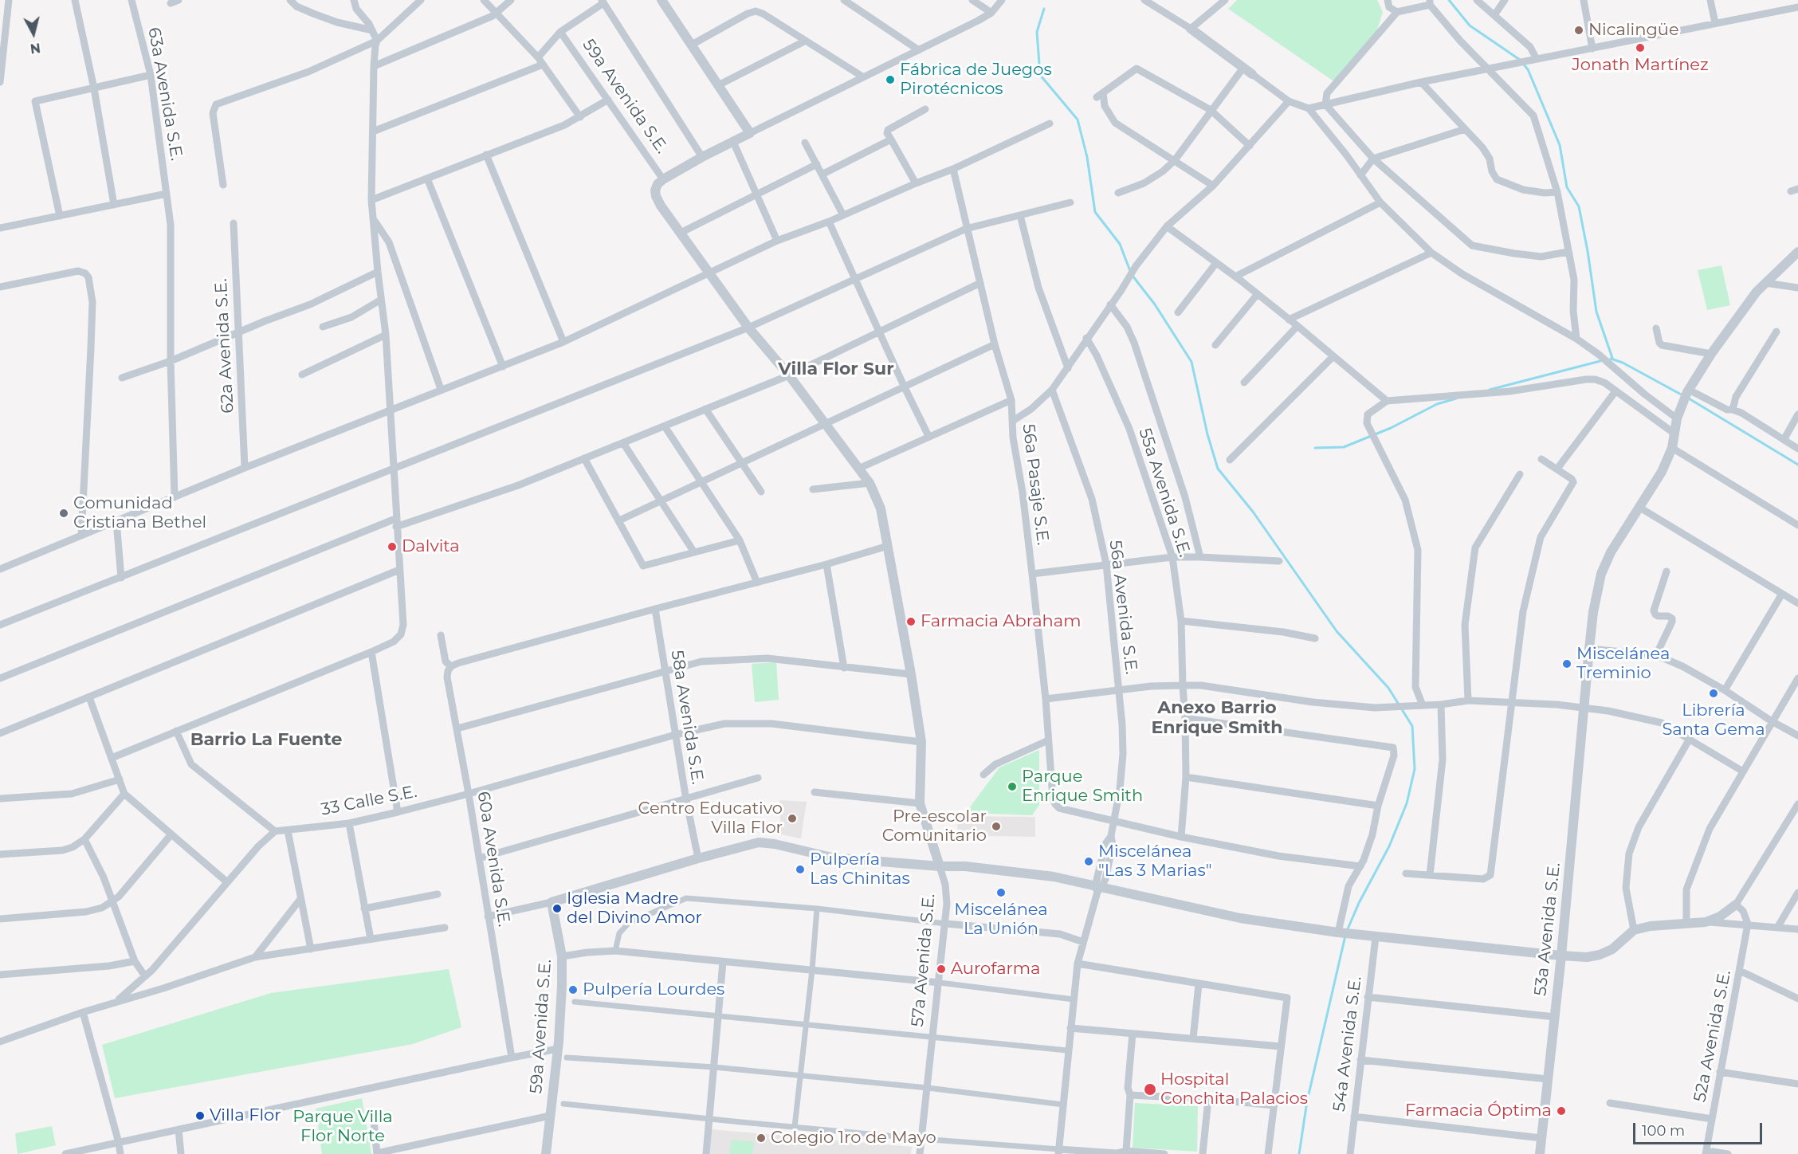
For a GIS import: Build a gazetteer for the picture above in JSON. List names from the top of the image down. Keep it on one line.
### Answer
{"streets":{"street":["63a Avenida S.E.","59a Avenida S.E.","62a Avenida S.E.","56a Pasaje S.E.","55a Avenida S.E.","56a Avenida S.E.","58a Avenida S.E.","33 Calle S.E.","60a Avenida S.E.","53a Avenida S.E.","57a Avenida S.E.","52a Avenida S.E.","54a Avenida S.E."]},"crossings":[["59a Avenida S.E.","57a Avenida S.E."],["56a Pasaje S.E.","56a Avenida S.E."],["58a Avenida S.E.","33 Calle S.E."],["33 Calle S.E.","60a Avenida S.E."],["33 Calle S.E.","57a Avenida S.E."]],"districts":["Villa Flor Sur","Anexo Barrio Enrique Smith","Barrio La Fuente"],"parks":["Parque Villa Flor Norte"],"places":["Nicalingüe","Jonath Martínez","Fábrica de Juegos Pirotécnicos","Comunidad Cristiana Bethel","Dalvita","Farmacia Abraham","Miscelánea Treminio","Librería Santa Gema","Parque Enrique Smith","Centro Educativo Villa Flor","Pre-escolar Comunitario","Miscelánea \"Las 3 Marias\"","Pulpería Las Chinitas","Miscelánea La Unión","Iglesia Madre del Divino Amor","Aurofarma","Pulpería Lourdes","Hospital Conchita Palacios","Farmacia Óptima","Villa Flor","Colegio 1ro de Mayo"],"scale_bar":"100 m","north":"bottom"}
